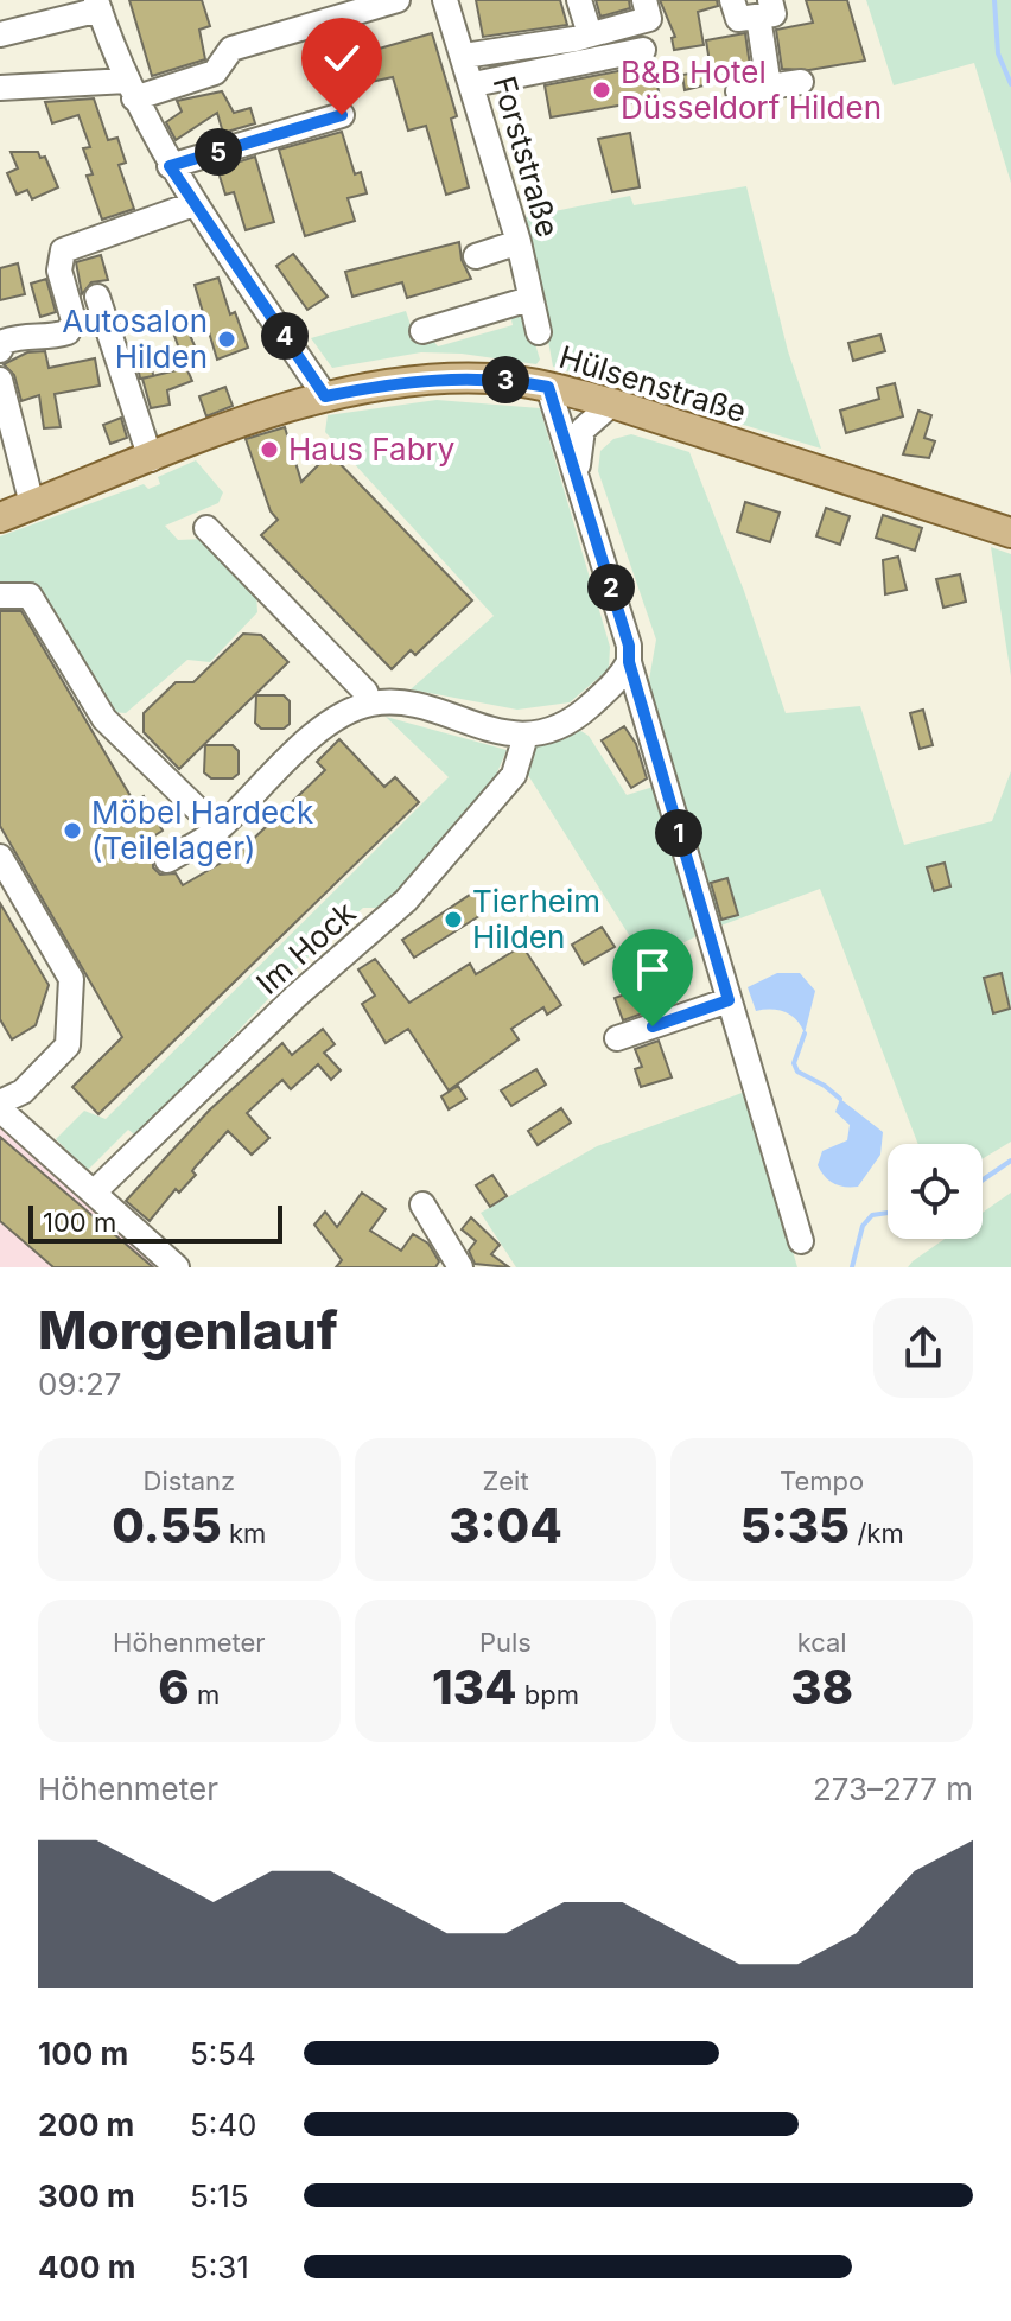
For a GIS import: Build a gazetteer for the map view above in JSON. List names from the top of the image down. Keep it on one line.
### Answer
{"streets":{"main road":["Hülsenstraße"],"street":["Forststraße","Im Hock"]},"places":["B&B Hotel Düsseldorf Hilden","Autosalon Hilden","Haus Fabry","Möbel Hardeck (Teilelager)","Tierheim Hilden"],"scale_bar":"100 m","page":{"pins":["5","4","3","2","1"],"scale":"100 m","heading":["Morgenlauf","09:27"],"stats":[["Distanz","0.55 km"],["Zeit","3:04"],["Tempo","5:35 /km"],["Höhenmeter","6 m"],["Puls","134 bpm"],["kcal","38"]],"chart":["Höhenmeter","273–277 m"],"list":[{"name":"100 m","note":"5:54"},{"name":"200 m","note":"5:40"},{"name":"300 m","note":"5:15"},{"name":"400 m","note":"5:31"}]}}
